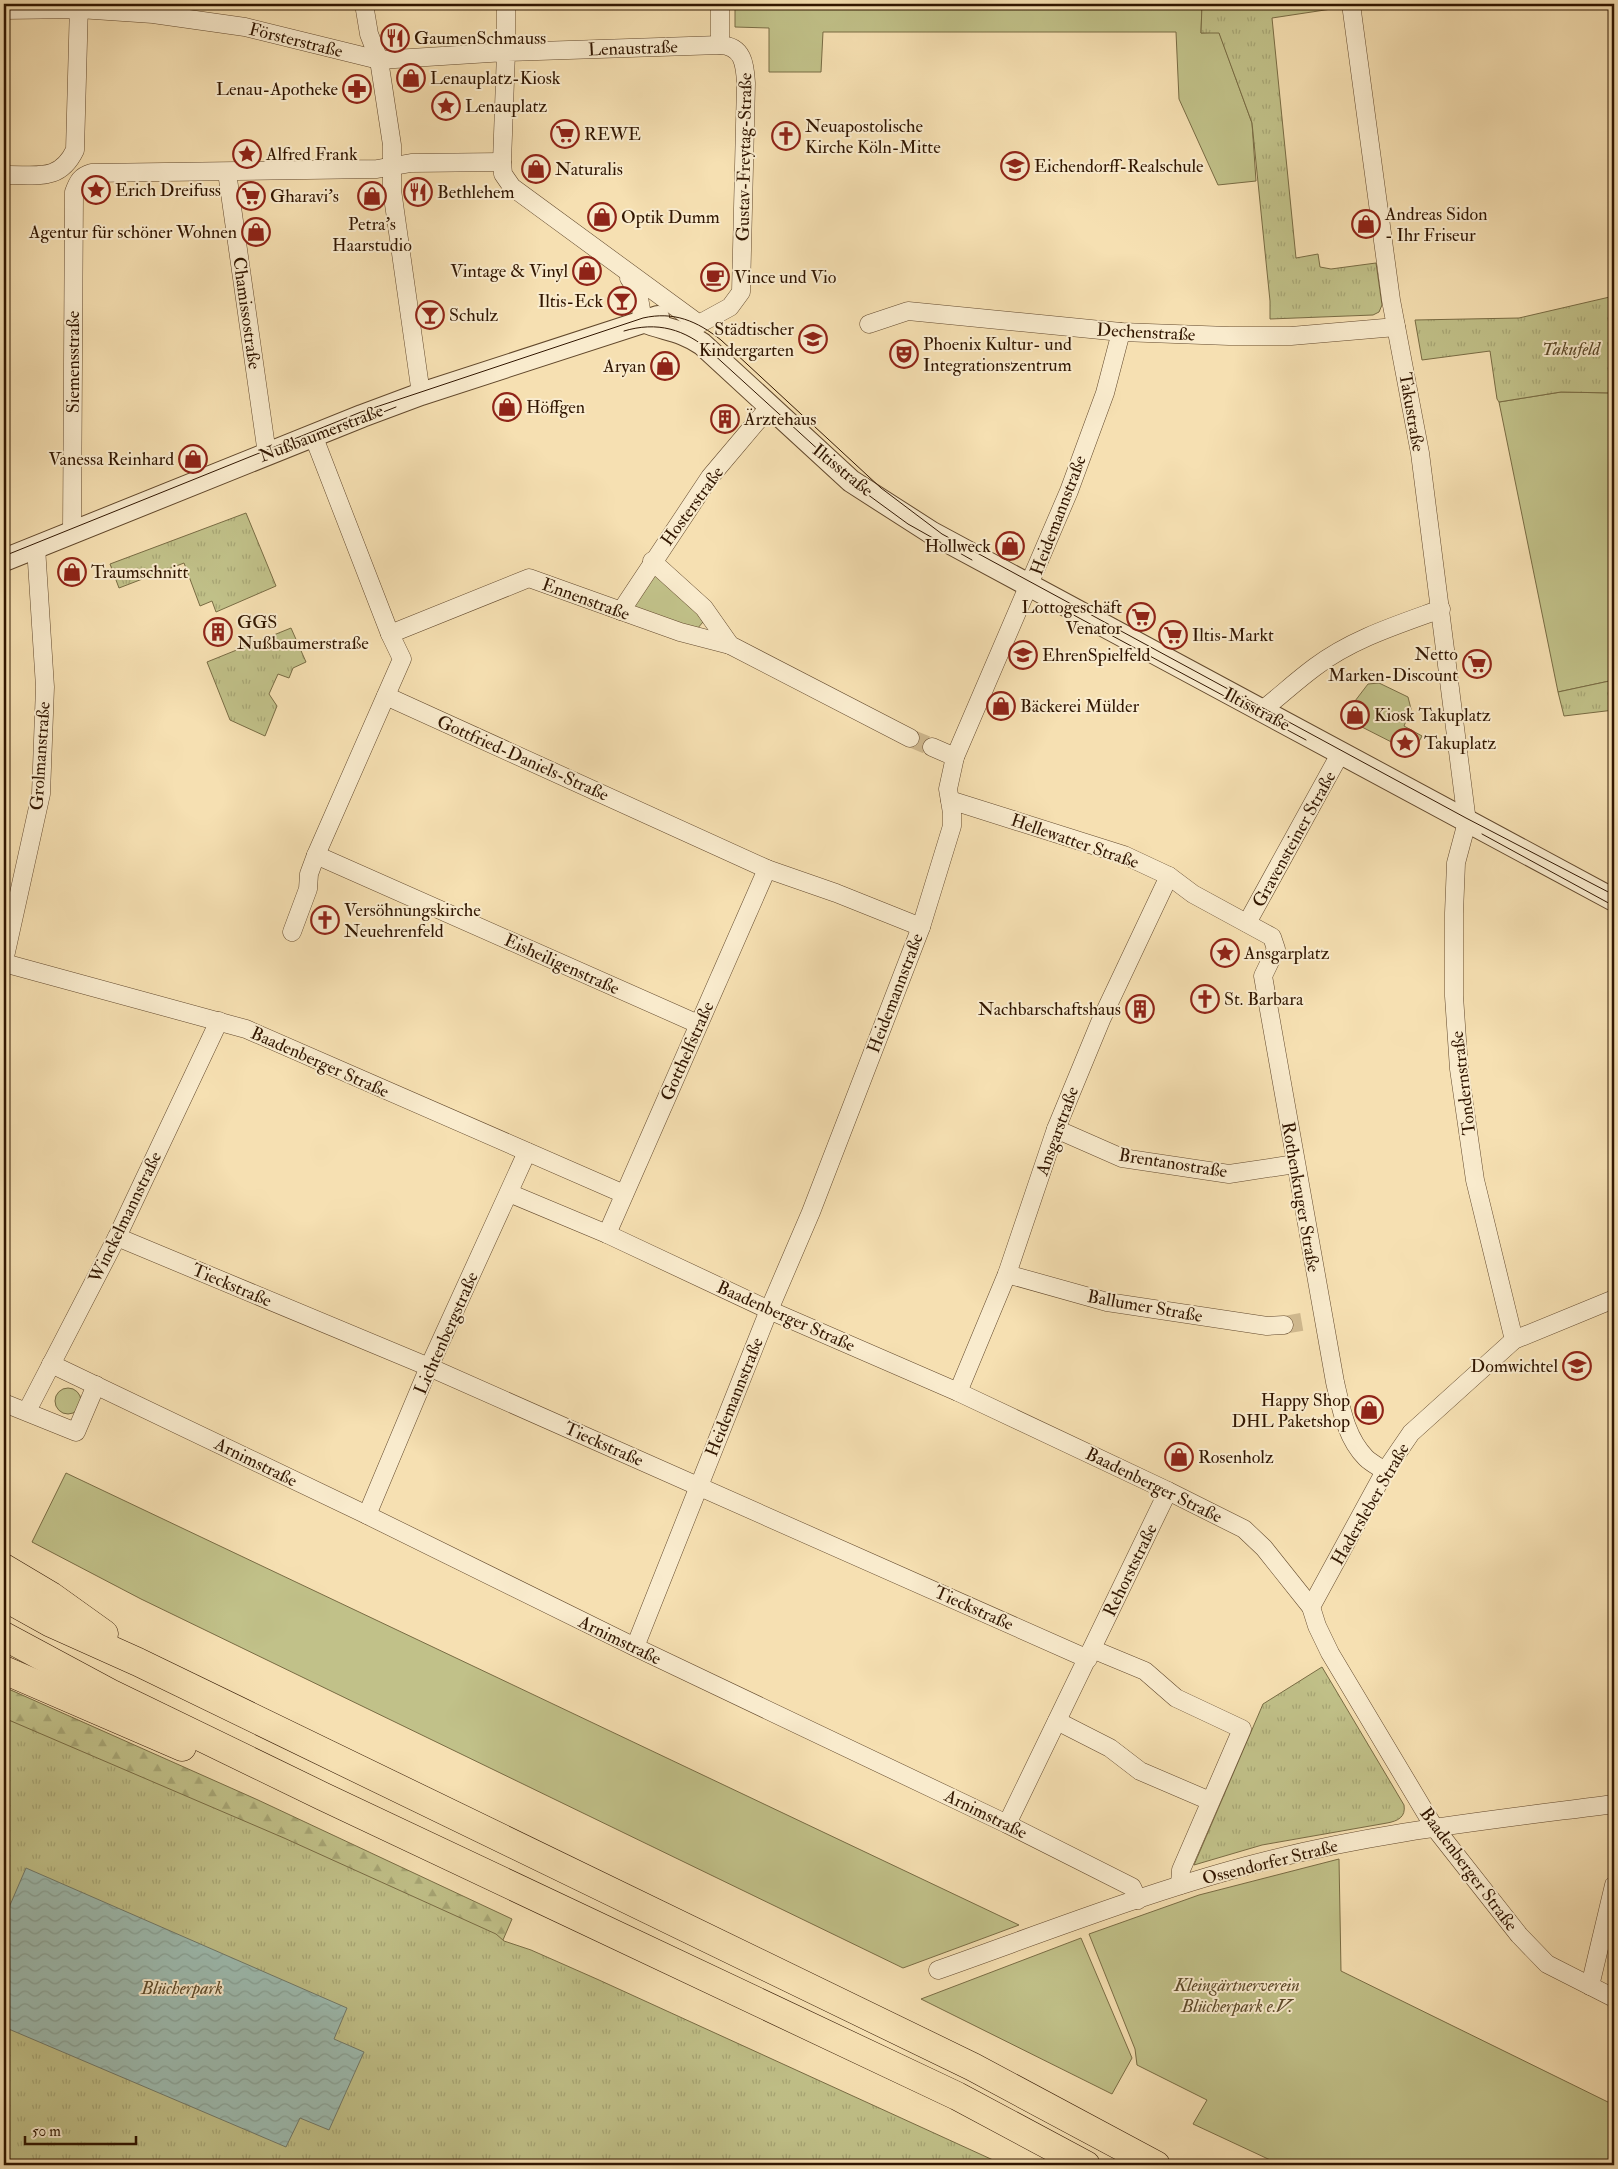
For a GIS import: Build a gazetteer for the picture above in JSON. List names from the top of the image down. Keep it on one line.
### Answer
{"streets":{"street":["Försterstraße","Lenaustraße","Gustav-Freytag-Straße","Chamissostraße","Dechenstraße","Siemensstraße","Takustraße","Nußbaumerstraße","Iltisstraße","Hosterstraße","Heidemannstraße","Ennenstraße","Grolmanstraße","Gottfried-Daniels-Straße","Gravensteiner Straße","Hellewatter Straße","Eisheiligenstraße","Gotthelfstraße","Baadenberger Straße","Tondernstraße","Ansgarstraße","Brentanostraße","Rothenkruger Straße","Winckelmannstraße","Tieckstraße","Ballumer Straße","Lichtenbergstraße","Arnimstraße","Hadersleber Straße","Rehorststraße","Ossendorfer Straße"]},"crossings":[["Lenaustraße","Gustav-Freytag-Straße"],["Gustav-Freytag-Straße","Iltisstraße"],["Chamissostraße","Siemensstraße"],["Chamissostraße","Nußbaumerstraße"],["Dechenstraße","Takustraße"],["Dechenstraße","Heidemannstraße"],["Siemensstraße","Nußbaumerstraße"],["Takustraße","Iltisstraße"],["Takustraße","Tondernstraße"],["Nußbaumerstraße","Iltisstraße"],["Nußbaumerstraße","Grolmanstraße"],["Iltisstraße","Hosterstraße"],["Iltisstraße","Heidemannstraße"],["Iltisstraße","Gravensteiner Straße"],["Iltisstraße","Tondernstraße"],["Hosterstraße","Ennenstraße"],["Heidemannstraße","Gottfried-Daniels-Straße"],["Heidemannstraße","Hellewatter Straße"],["Heidemannstraße","Baadenberger Straße"],["Heidemannstraße","Tieckstraße"],["Heidemannstraße","Arnimstraße"],["Grolmanstraße","Baadenberger Straße"],["Gottfried-Daniels-Straße","Gotthelfstraße"],["Gravensteiner Straße","Hellewatter Straße"],["Gravensteiner Straße","Rothenkruger Straße"],["Hellewatter Straße","Ansgarstraße"],["Hellewatter Straße","Rothenkruger Straße"],["Eisheiligenstraße","Gotthelfstraße"],["Gotthelfstraße","Baadenberger Straße"],["Baadenberger Straße","Ansgarstraße"],["Baadenberger Straße","Winckelmannstraße"],["Baadenberger Straße","Lichtenbergstraße"],["Baadenberger Straße","Hadersleber Straße"],["Baadenberger Straße","Rehorststraße"],["Baadenberger Straße","Ossendorfer Straße"],["Tondernstraße","Hadersleber Straße"],["Ansgarstraße","Brentanostraße"],["Ansgarstraße","Ballumer Straße"],["Brentanostraße","Rothenkruger Straße"],["Rothenkruger Straße","Hadersleber Straße"],["Winckelmannstraße","Tieckstraße"],["Winckelmannstraße","Arnimstraße"],["Tieckstraße","Lichtenbergstraße"],["Tieckstraße","Rehorststraße"],["Lichtenbergstraße","Arnimstraße"],["Arnimstraße","Rehorststraße"],["Arnimstraße","Ossendorfer Straße"]],"parks":["Takufeld","Kleingärtnerverein Blücherpark e.V.","Blücherpark"],"places":{"restaurant":["GaumenSchmauss","Bethlehem"],"shop":["Lenauplatz-Kiosk","Naturalis","Petra's Haarstudio","Optik Dumm","Andreas Sidon - Ihr Friseur","Agentur für schöner Wohnen","Vintage & Vinyl","Aryan","Höffgen","Vanessa Reinhard","Hollweck","Traumschnitt","Bäckerei Mülder","Kiosk Takuplatz","Happy Shop DHL Paketshop","Rosenholz"],"pharmacy":["Lenau-Apotheke"],"place":["Lenauplatz","Alfred Frank","Erich Dreifuss","Takuplatz","Ansgarplatz"],"supermarket":["REWE","Gharavi's","Lottogeschäft Venator","Iltis-Markt","Netto Marken-Discount"],"church":["Neuapostolische Kirche Köln-Mitte","Versöhnungskirche Neuehrenfeld","St. Barbara"],"school or university":["Eichendorff-Realschule","Städtischer Kindergarten","EhrenSpielfeld","Domwichtel"],"cafe":["Vince und Vio"],"bar":["Iltis-Eck","Schulz"],"theatre":["Phoenix Kultur- und Integrationszentrum"],"building":["Ärztehaus","GGS Nußbaumerstraße","Nachbarschaftshaus"]},"scale_bar":"50 m"}
